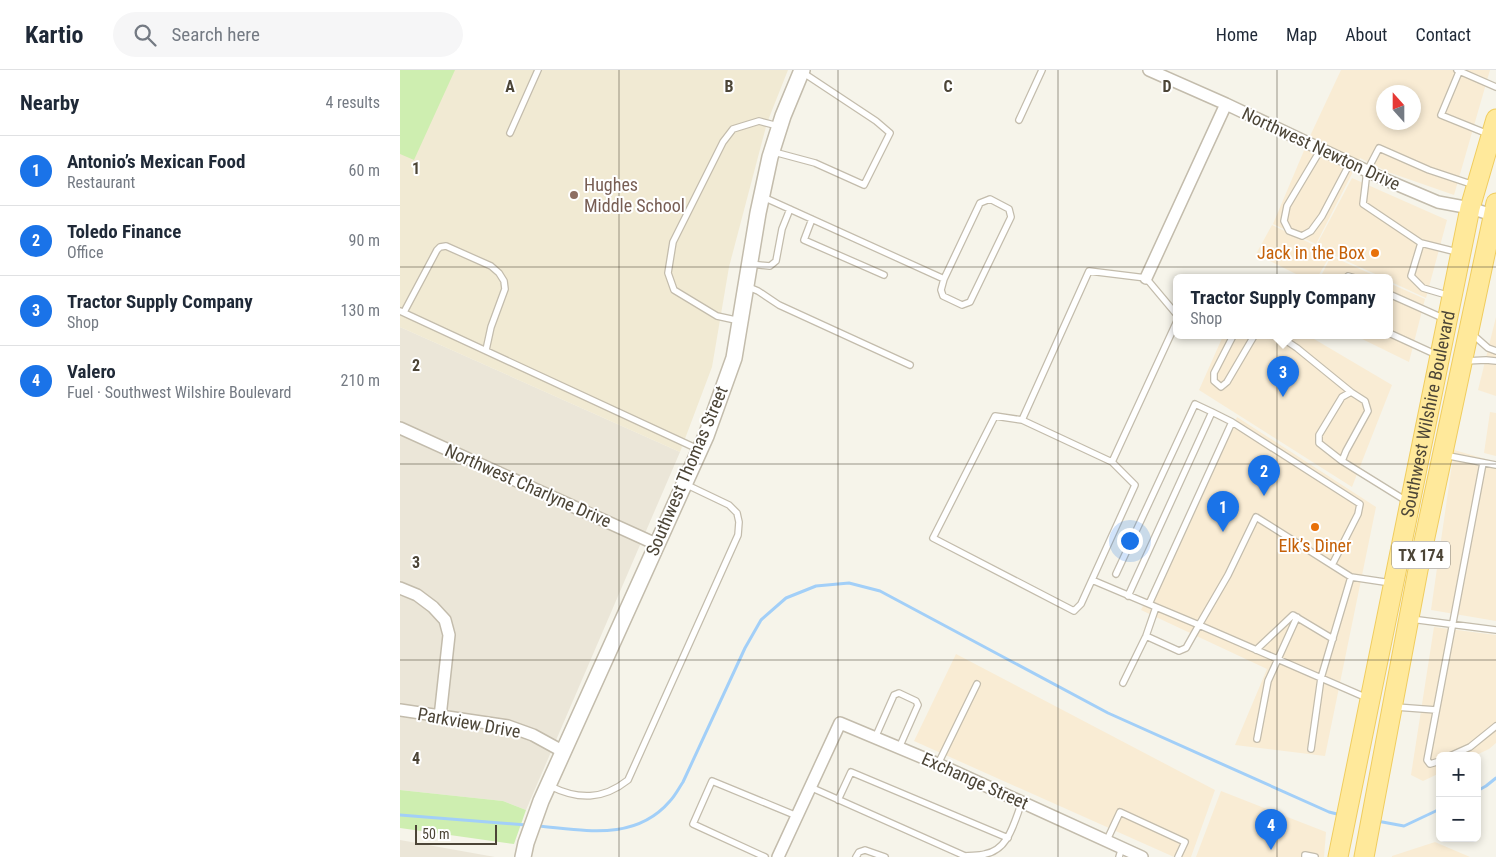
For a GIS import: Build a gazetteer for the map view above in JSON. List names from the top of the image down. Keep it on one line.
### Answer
{"streets":{"main road":["Southwest Wilshire Boulevard","TX 174"],"street":["Northwest Newton Drive","Southwest Thomas Street","Northwest Charlyne Drive","Parkview Drive","Exchange Street"]},"crossings":[["Northwest Newton Drive","Southwest Wilshire Boulevard"],["Southwest Thomas Street","Northwest Charlyne Drive"],["Southwest Thomas Street","Parkview Drive"]],"places":["Hughes Middle School","Jack in the Box","Elk’s Diner"],"scale_bar":"50 m","north":"top","page":{"header":"Kartio","search":"Search here","nav":["Home","Map","About","Contact"],"heading":["Nearby","4 results"],"list":[{"mark":"1","name":"Antonio’s Mexican Food","note":"Restaurant","value":"60 m"},{"mark":"2","name":"Toledo Finance","note":"Office","value":"90 m"},{"mark":"3","name":"Tractor Supply Company","note":"Shop","value":"130 m"},{"mark":"4","name":"Valero","note":"Fuel · Southwest Wilshire Boulevard","value":"210 m"}],"popup":["Tractor Supply Company","Shop"],"pins":["3","2","1","4"],"map_buttons":["+","−"],"scale":"50 m"},"grid":{"columns":["A","B","C","D"],"rows":["1","2","3","4"]}}
